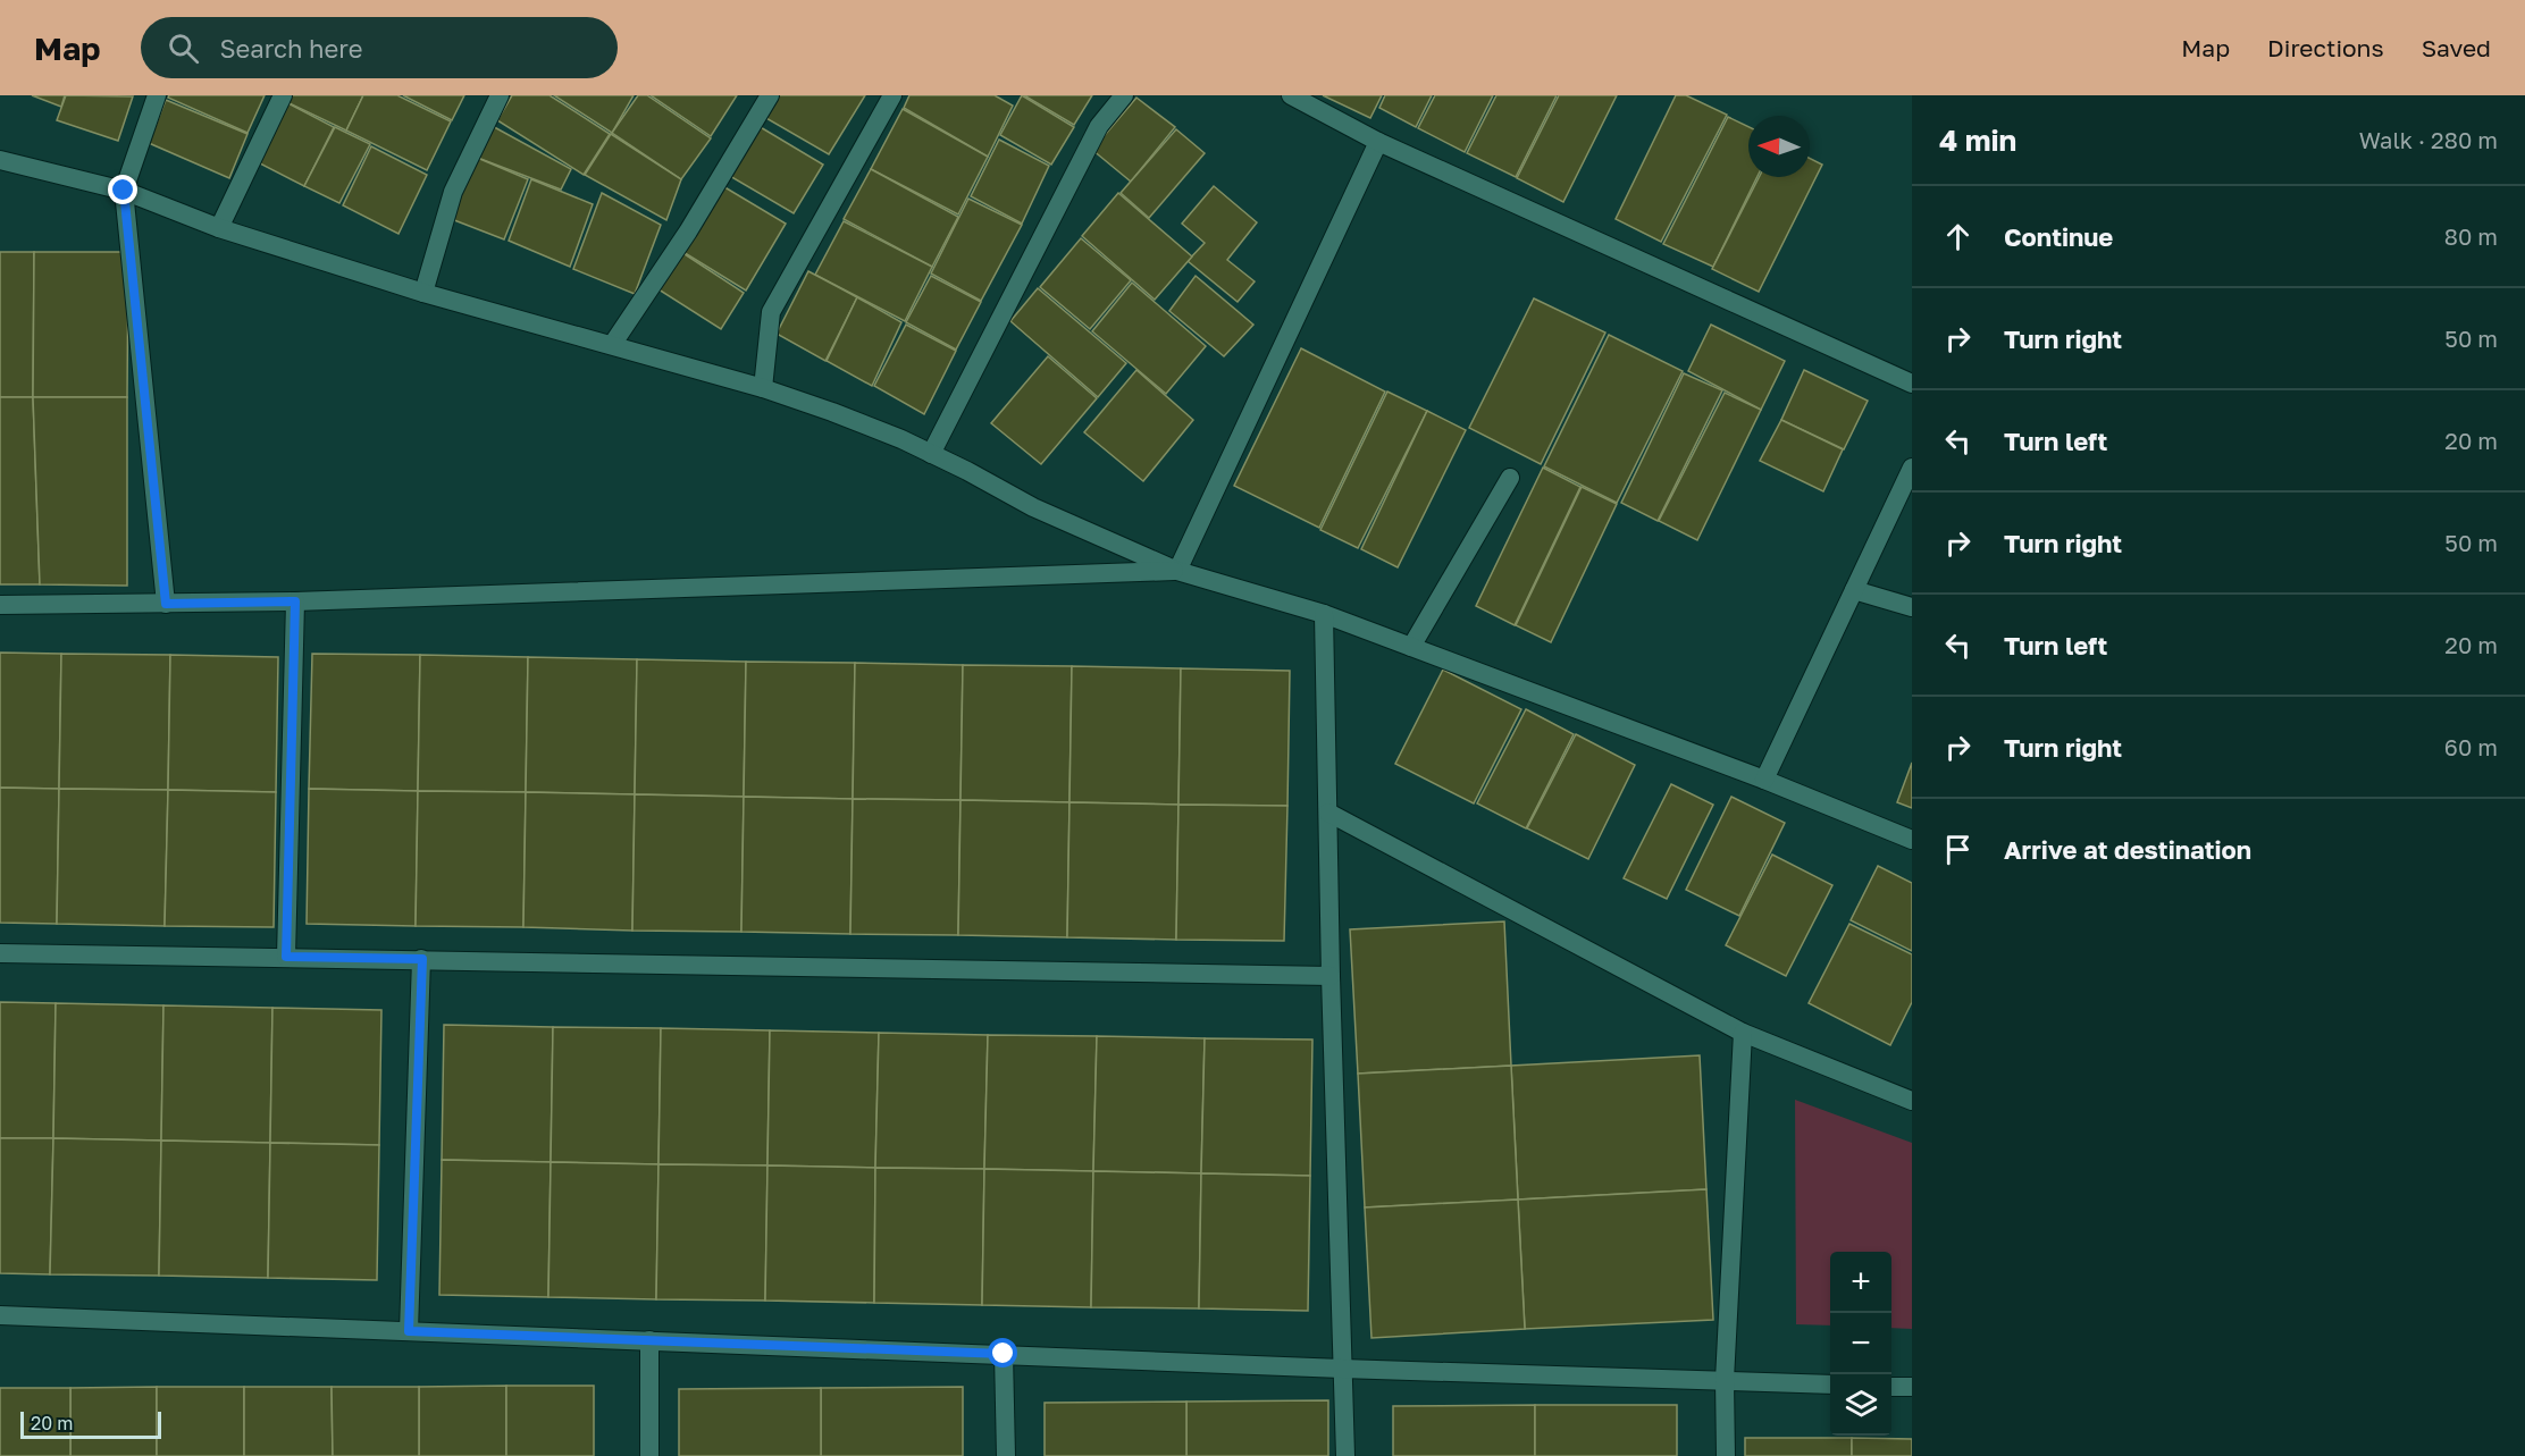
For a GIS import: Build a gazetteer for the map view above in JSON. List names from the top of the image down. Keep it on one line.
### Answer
{"scale_bar":"20 m","north":"left","page":{"header":"Map","search":"Search here","nav":["Map","Directions","Saved"],"heading":["4 min","Walk · 280 m"],"list":[["Continue","80 m"],["Turn right","50 m"],["Turn left","20 m"],["Turn right","50 m"],["Turn left","20 m"],["Turn right","60 m"],"Arrive at destination"],"map_buttons":["+","−"],"scale":"20 m"}}
